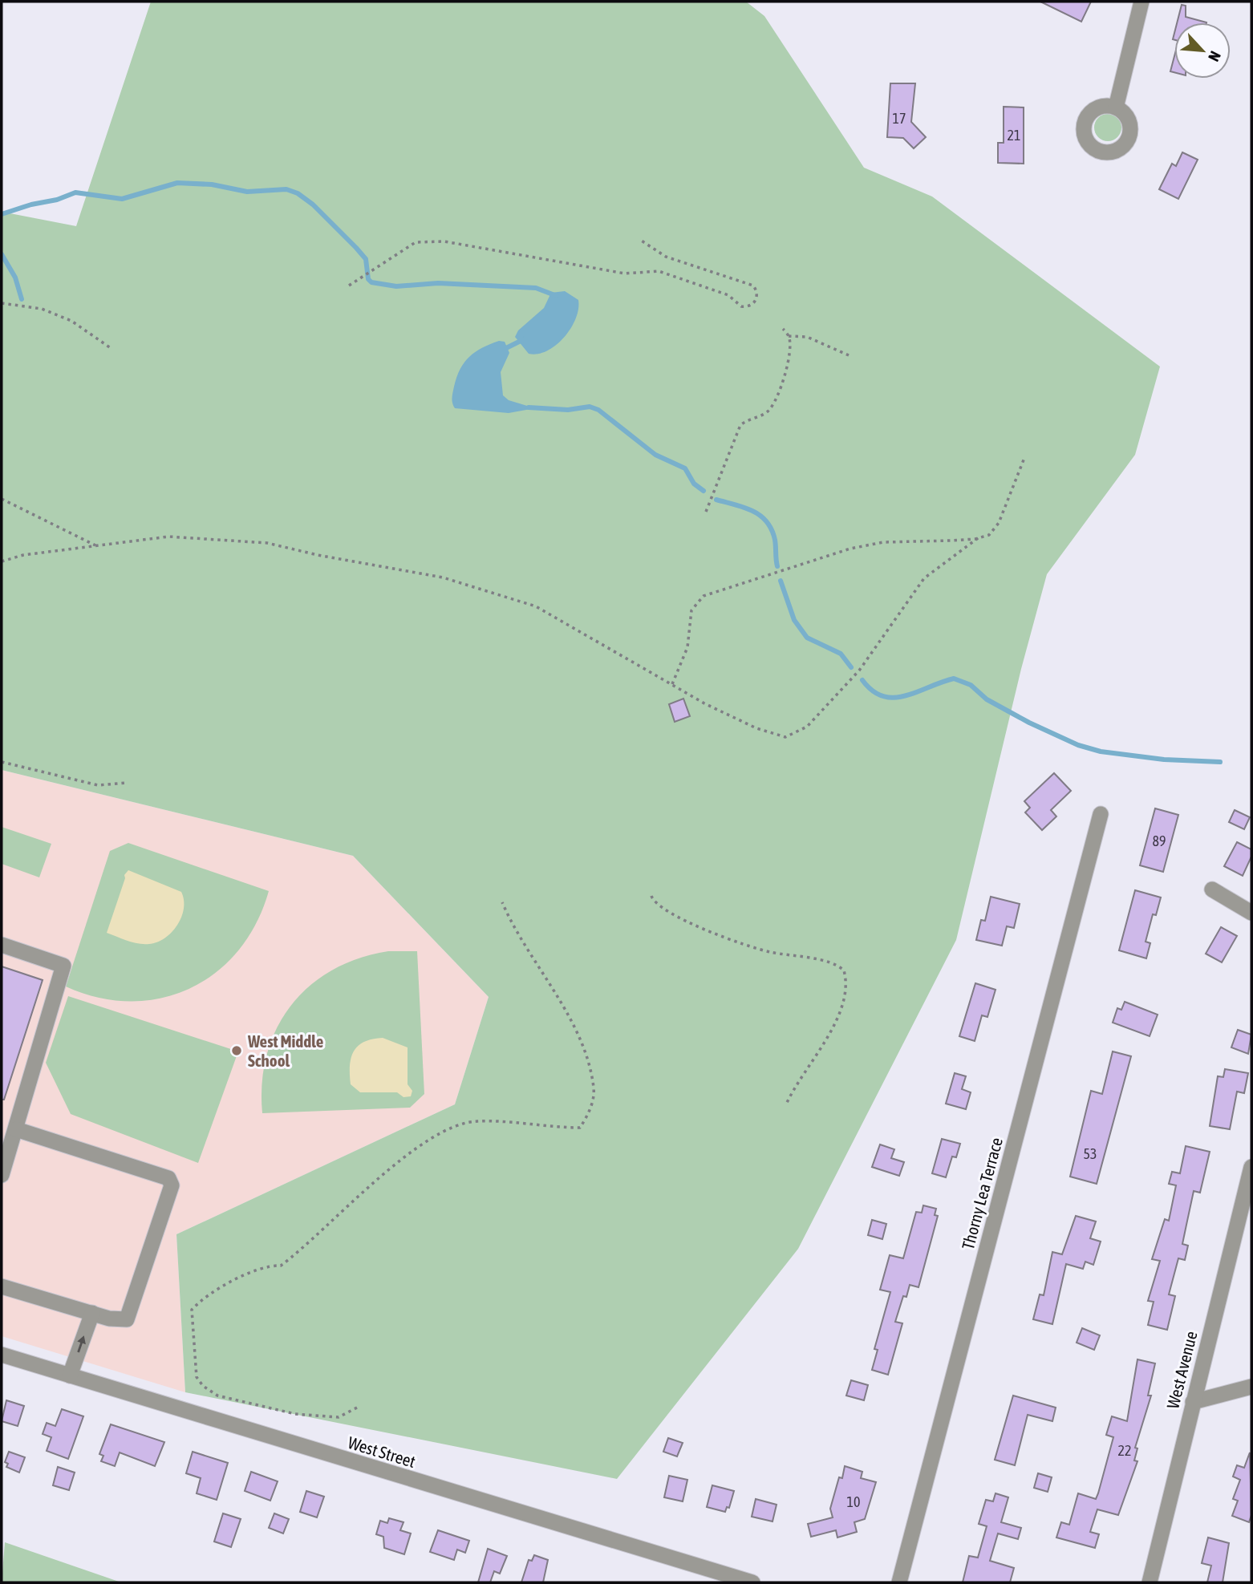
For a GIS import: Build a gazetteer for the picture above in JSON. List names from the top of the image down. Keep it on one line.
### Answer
{"streets":{"street":["Thorny Lea Terrace","West Avenue","West Street"]},"places":["West Middle School"],"house_numbers":["17","21","89","53","22","10"],"north":"bottom right"}
